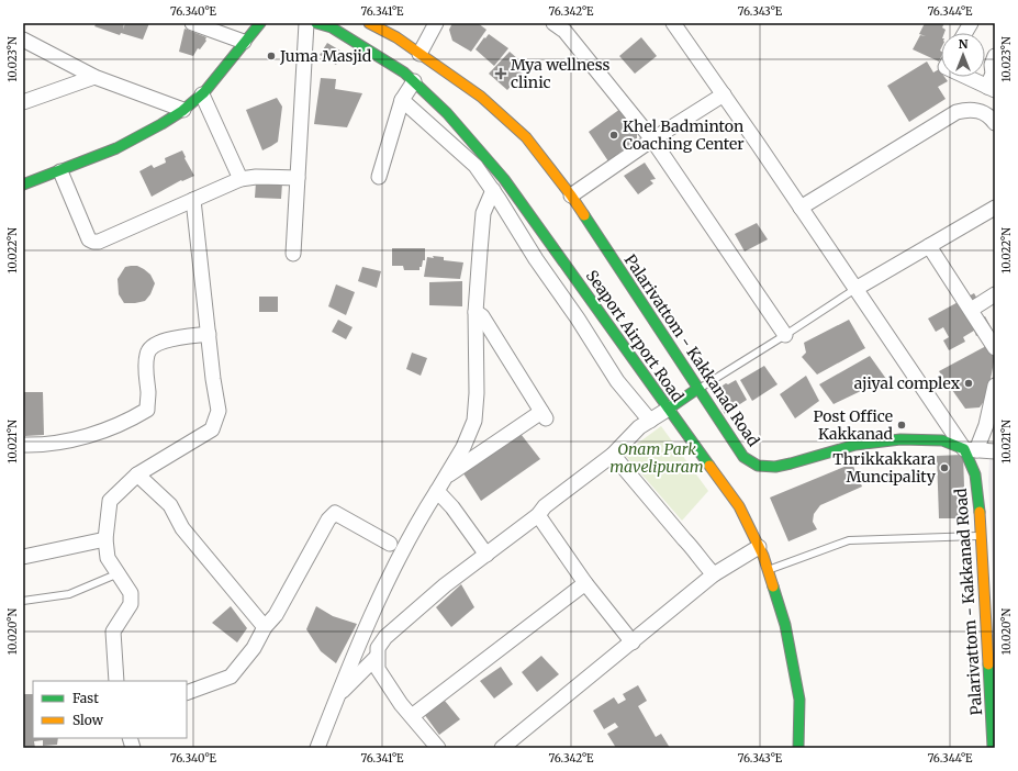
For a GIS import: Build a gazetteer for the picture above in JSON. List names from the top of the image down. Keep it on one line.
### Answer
{"streets":{"main road":["Seaport Airport Road","Palarivattom - Kakkanad Road"]},"parks":["Onam Park mavelipuram"],"places":{"other":["Juma Masjid","Khel Badminton Coaching Center","ajiyal complex","Post Office Kakkanad","Thrikkakkara Muncipality"],"health":["Mya wellness clinic"]},"legend":["Fast","Slow"],"north":"top","coordinates":["76.340°E","76.341°E","76.342°E","76.343°E","76.344°E","10.023°N","10.022°N","10.021°N","10.020°N"]}
